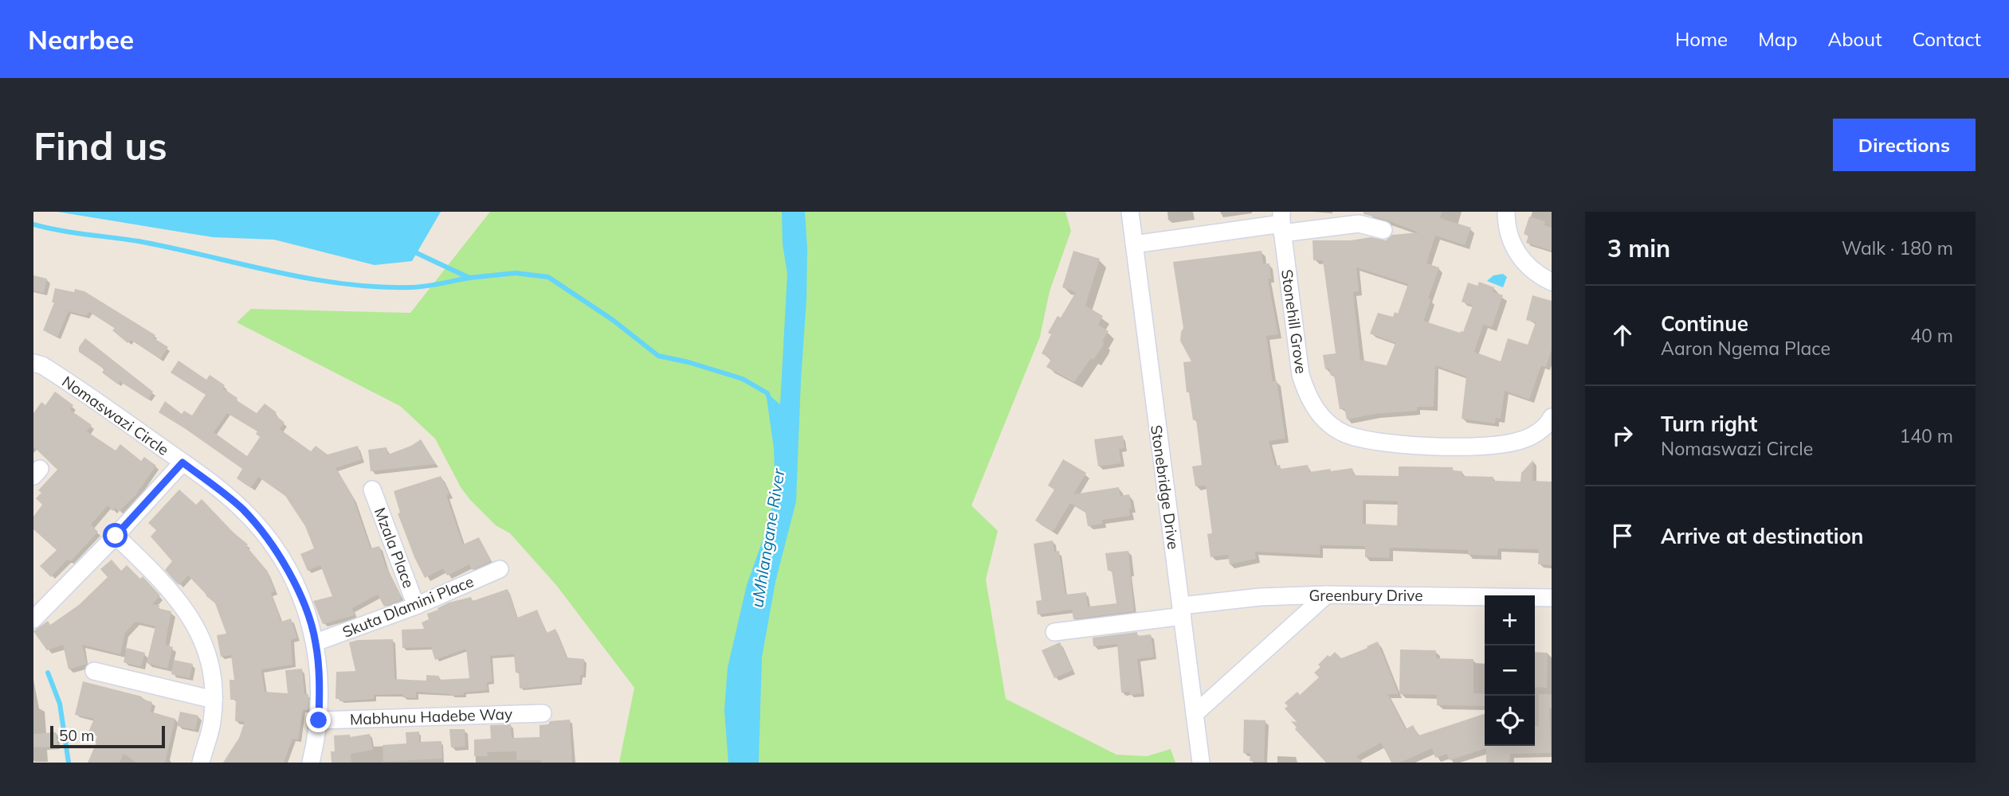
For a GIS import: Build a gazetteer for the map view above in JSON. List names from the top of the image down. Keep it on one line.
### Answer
{"streets":{"street":["Stonehill Grove","Nomaswazi Circle","Stonebridge Drive","Mzala Place","Greenbury Drive","Skuta Dlamini Place","Mabhunu Hadebe Way"]},"crossings":[["Nomaswazi Circle","Skuta Dlamini Place"],["Nomaswazi Circle","Mabhunu Hadebe Way"],["Stonebridge Drive","Greenbury Drive"],["Mzala Place","Skuta Dlamini Place"]],"water":["uMhlangane River"],"scale_bar":"50 m","page":{"header":"Nearbee","nav":["Home","Map","About","Contact"],"buttons":"Directions","title":"Find us","heading":["3 min","Walk · 180 m"],"list":[["Continue","Aaron Ngema Place","40 m"],["Turn right","Nomaswazi Circle","140 m"],"Arrive at destination"],"map_buttons":["+","−"],"scale":"50 m"}}
